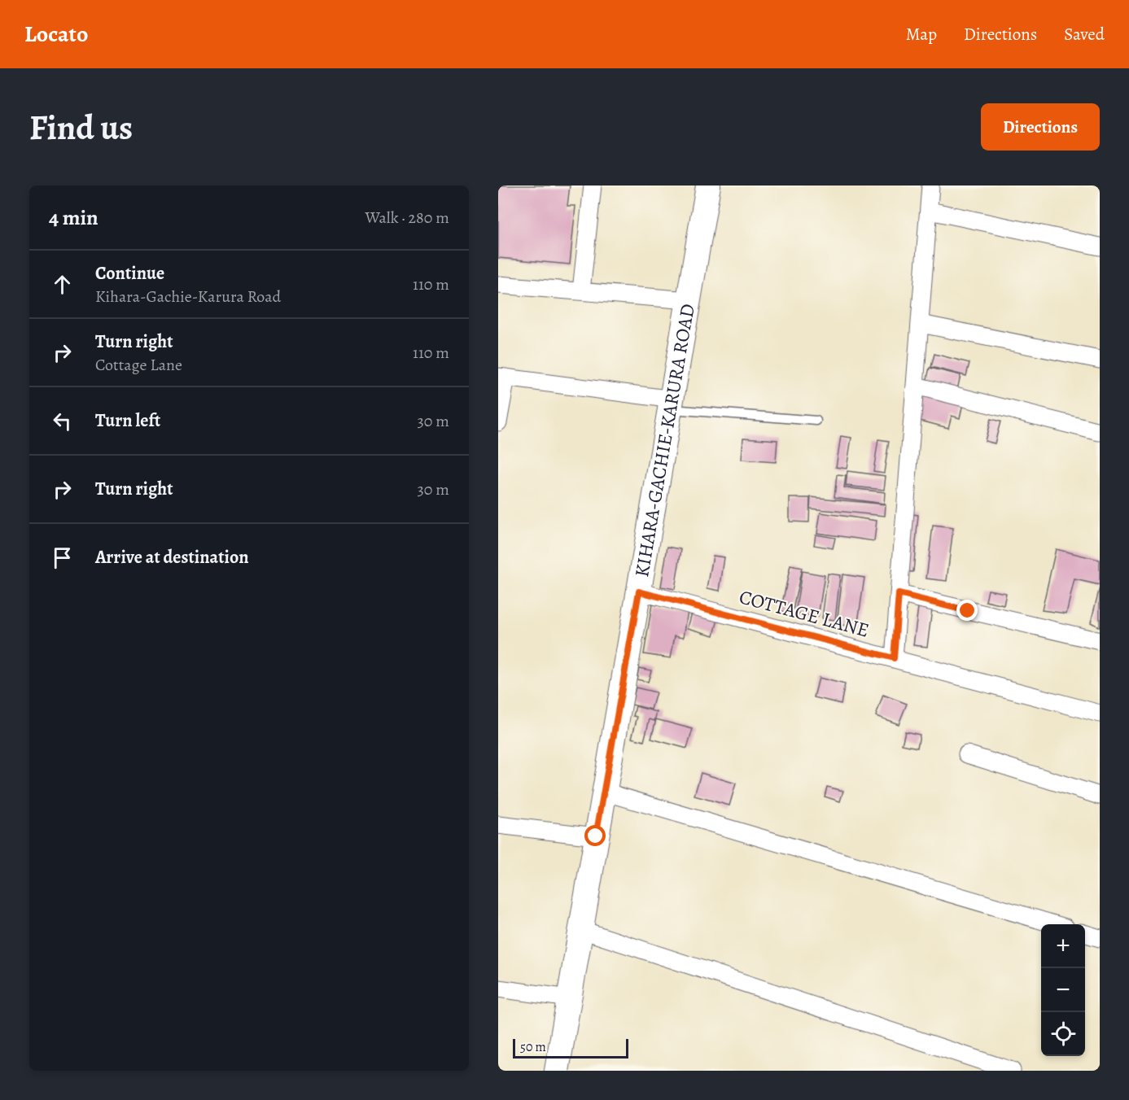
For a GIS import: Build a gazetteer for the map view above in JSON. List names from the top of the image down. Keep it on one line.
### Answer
{"streets":{"street":["KIHARA-GACHIE-KARURA ROAD","COTTAGE LANE"]},"crossings":[["KIHARA-GACHIE-KARURA ROAD","COTTAGE LANE"]],"scale_bar":"50 m","page":{"header":"Locato","nav":["Map","Directions","Saved"],"buttons":"Directions","title":"Find us","heading":["4 min","Walk · 280 m"],"list":[["Continue","Kihara-Gachie-Karura Road","110 m"],["Turn right","Cottage Lane","110 m"],["Turn left","30 m"],["Turn right","30 m"],"Arrive at destination"],"map_buttons":["+","−"],"scale":"50 m"}}
